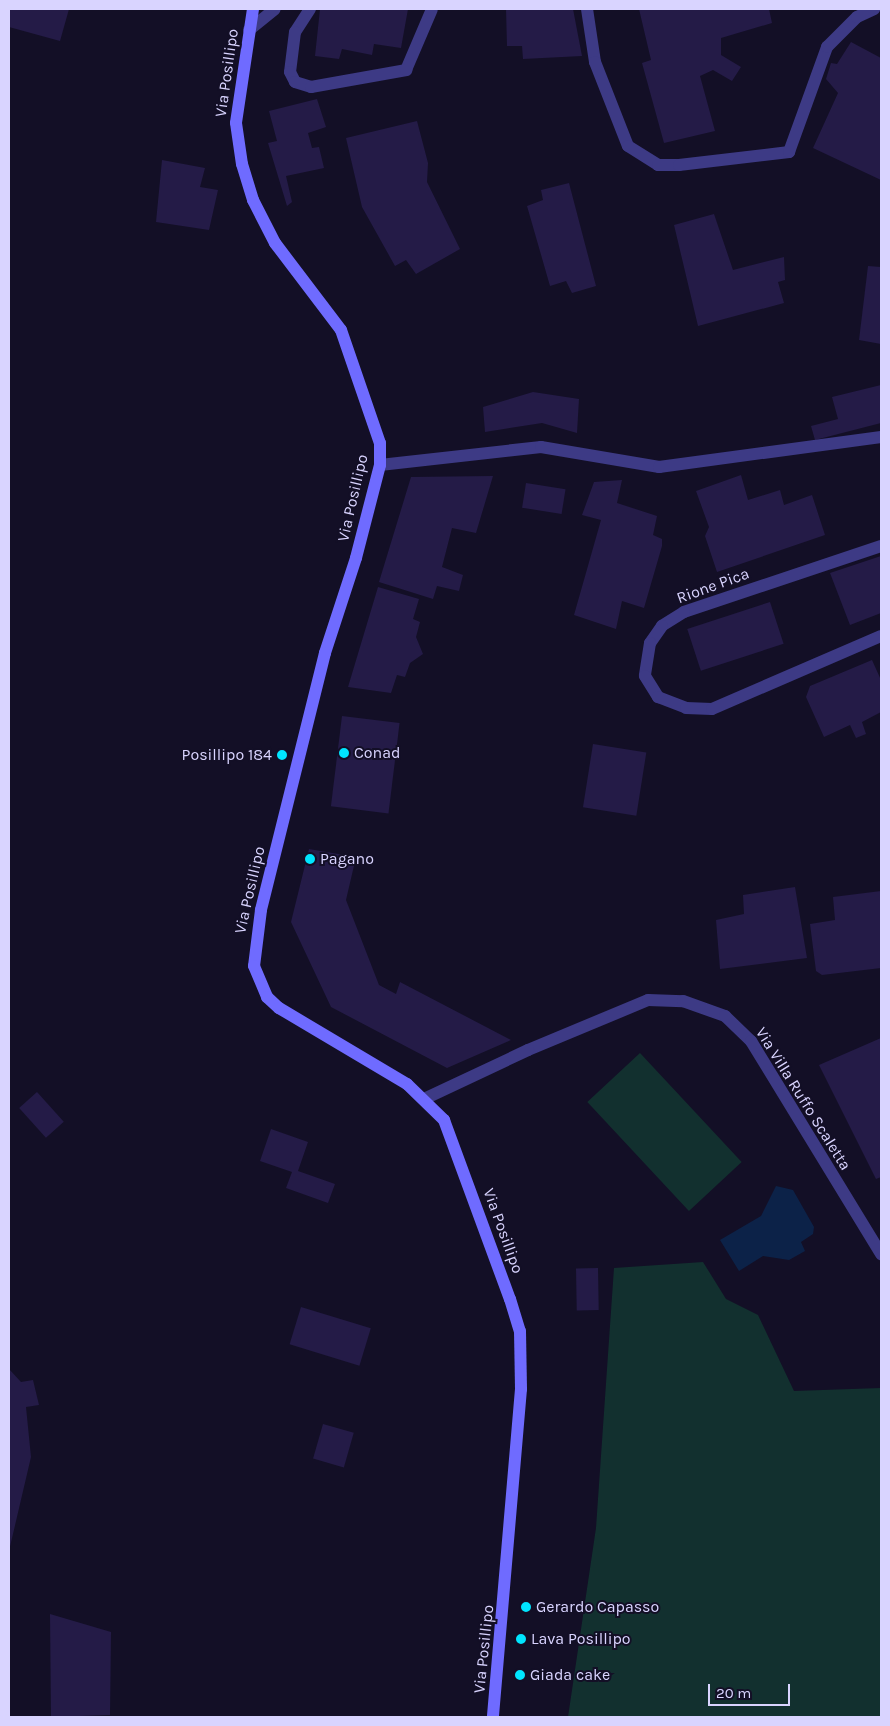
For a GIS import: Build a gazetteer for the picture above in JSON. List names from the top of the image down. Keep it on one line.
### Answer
{"streets":{"street":["Via Posillipo","Rione Pica","Via Villa Ruffo Scaletta"]},"crossings":[["Via Posillipo","Via Villa Ruffo Scaletta"]],"places":["Conad","Posillipo 184","Pagano","Gerardo Capasso","Lava Posillipo","Giada cake"],"scale_bar":"20 m"}
